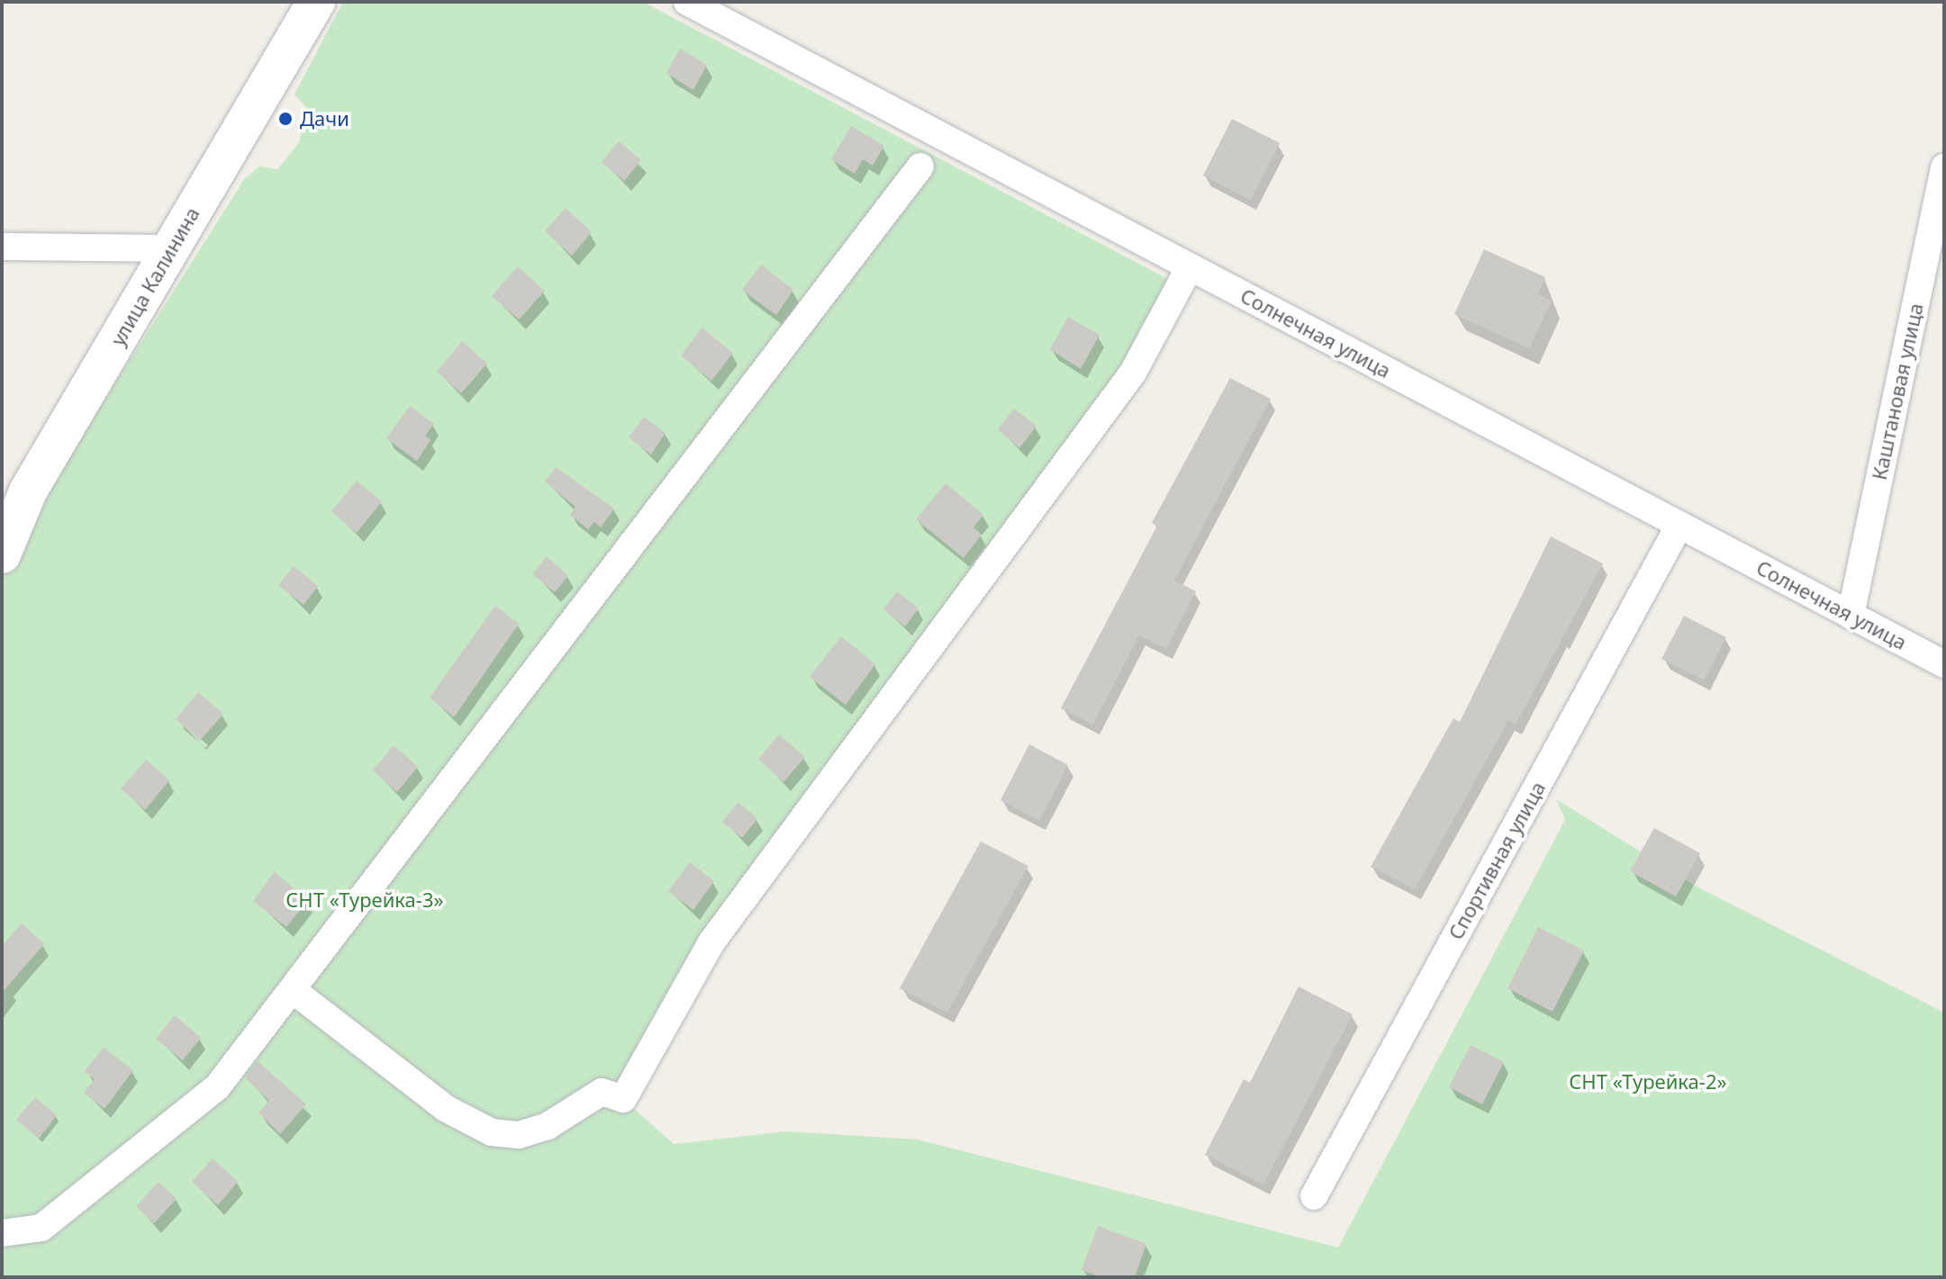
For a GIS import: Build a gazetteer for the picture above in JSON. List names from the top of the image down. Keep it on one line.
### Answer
{"streets":{"street":["улица Калинина","Солнечная улица","Каштановая улица","Спортивная улица"]},"crossings":[["Солнечная улица","Каштановая улица"],["Солнечная улица","Спортивная улица"]],"parks":["СНТ «Турейка-3»","СНТ «Турейка-2»"],"places":["Дачи"]}
